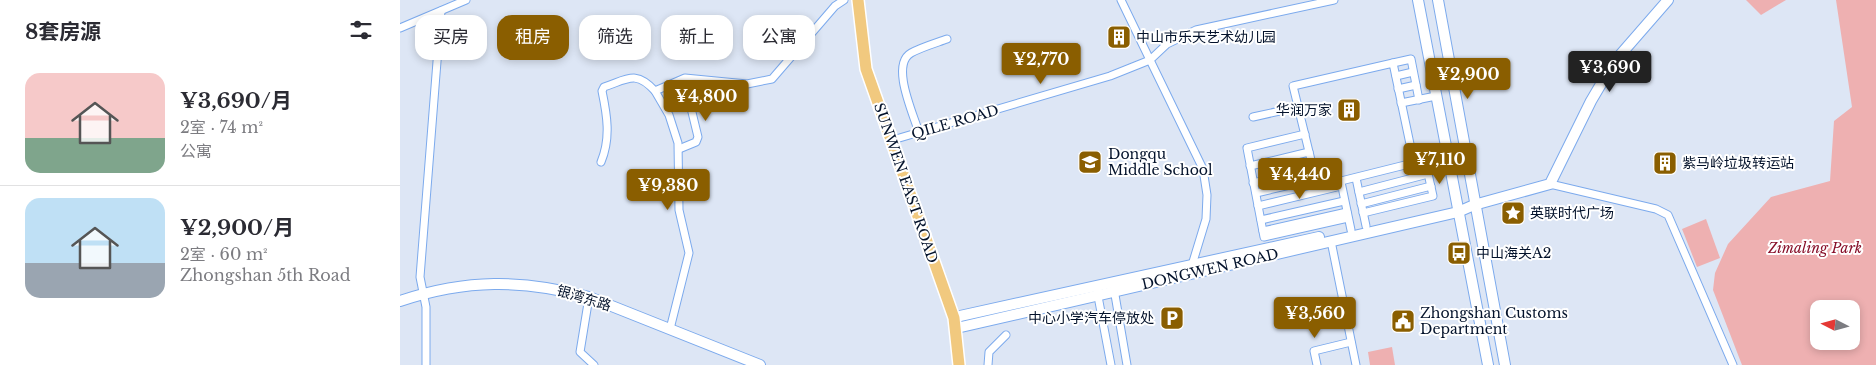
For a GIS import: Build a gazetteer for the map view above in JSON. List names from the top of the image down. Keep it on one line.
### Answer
{"streets":{"main road":["SUNWEN EAST ROAD"],"street":["QILE ROAD","DONGWEN ROAD","银湾东路"]},"crossings":[["QILE ROAD","SUNWEN EAST ROAD"],["SUNWEN EAST ROAD","DONGWEN ROAD"]],"parks":["Zimaling Park"],"places":{"building":["中山市乐天艺术幼儿园","华润万家","紫马岭垃圾转运站"],"school or university":["Dongqu Middle School"],"place":["英联时代广场"],"bus stop":["中山海关A2"],"parking":["中心小学汽车停放处"],"public building":["Zhongshan Customs Department"]},"north":"left","page":{"heading":"8套房源","chip":["买房","租房","筛选","新上","公寓"],"price":["¥2,770","¥3,690","¥2,900","¥4,800","¥7,110","¥4,440","¥9,380","¥3,560"],"list":[{"name":"¥3,690/月","note":"2室 · 74 m² · 公寓"},{"name":"¥2,900/月","note":"2室 · 60 m² · Zhongshan 5th Road"}]}}
